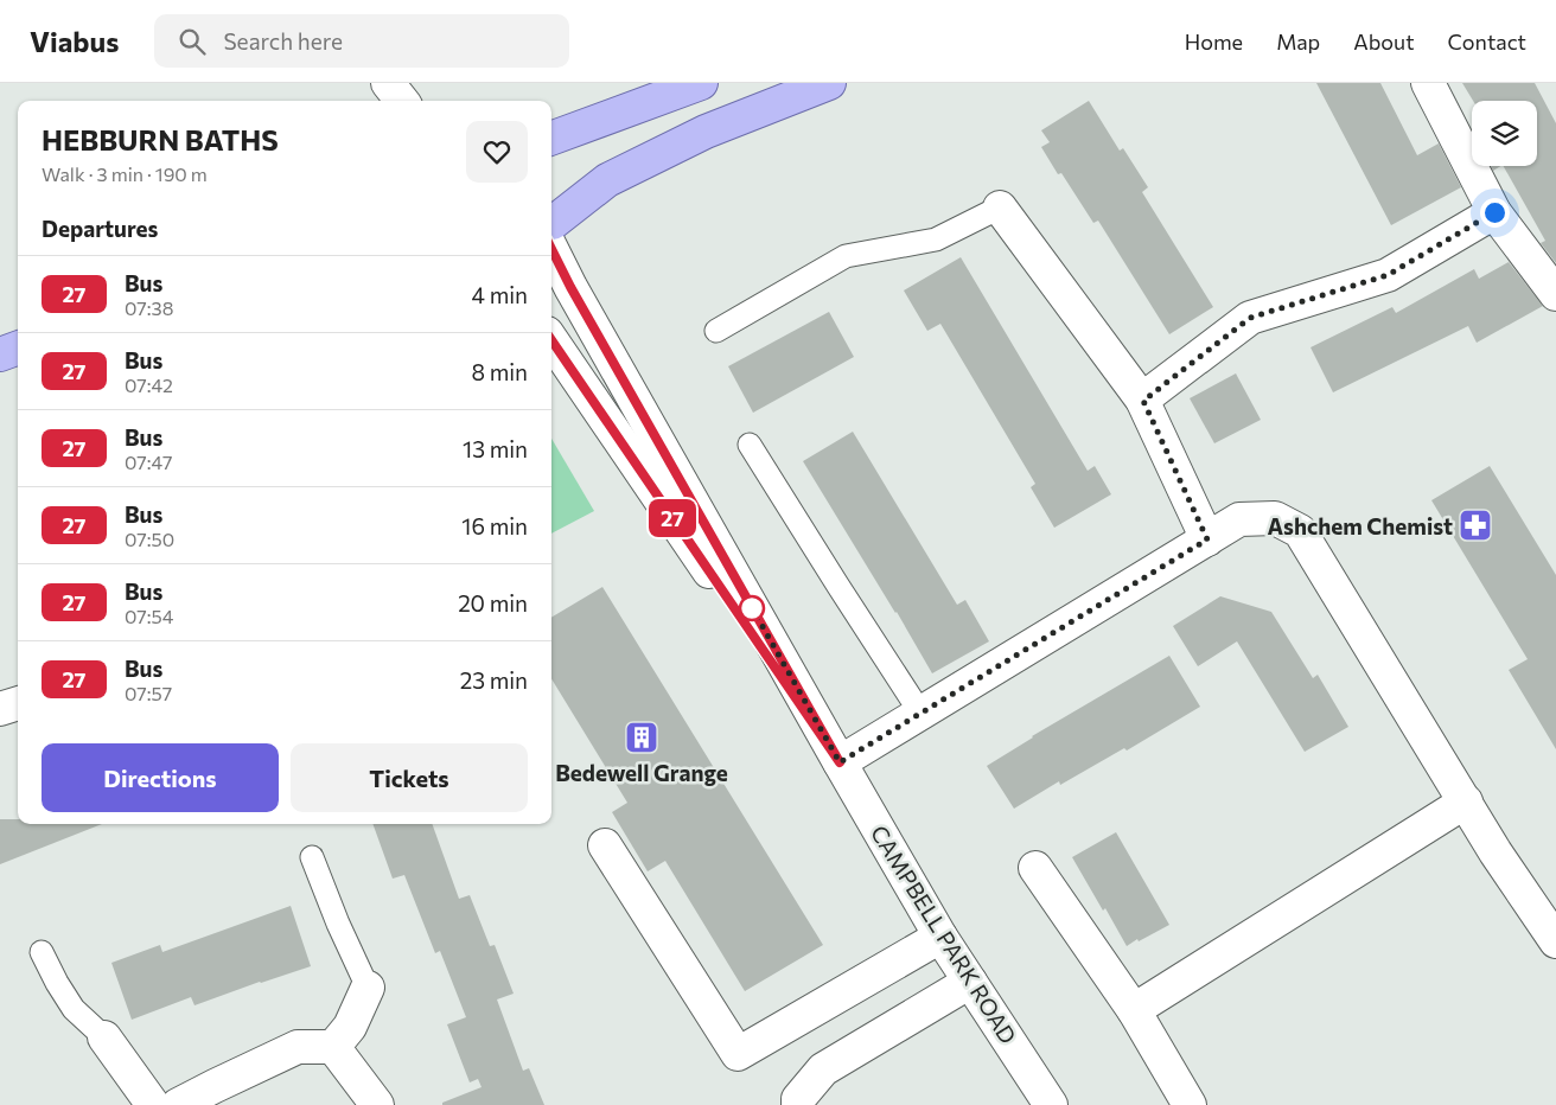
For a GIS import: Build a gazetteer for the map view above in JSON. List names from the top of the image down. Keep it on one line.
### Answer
{"streets":{"street":["CAMPBELL PARK ROAD"]},"places":{"pharmacy":["Ashchem Chemist"],"building":["Bedewell Grange"]},"lines":["bus line 27"],"page":{"header":"Viabus","search":"Search here","nav":["Home","Map","About","Contact"],"on_map":"27","heading":[["HEBBURN BATHS","Walk · 3 min · 190 m"],"Departures"],"list":[{"mark":"27","name":"Bus","note":"07:38","value":"4 min"},{"mark":"27","name":"Bus","note":"07:42","value":"8 min"},{"mark":"27","name":"Bus","note":"07:47","value":"13 min"},{"mark":"27","name":"Bus","note":"07:50","value":"16 min"},{"mark":"27","name":"Bus","note":"07:54","value":"20 min"},{"mark":"27","name":"Bus","note":"07:57","value":"23 min"}],"buttons":["Directions","Tickets"]}}
